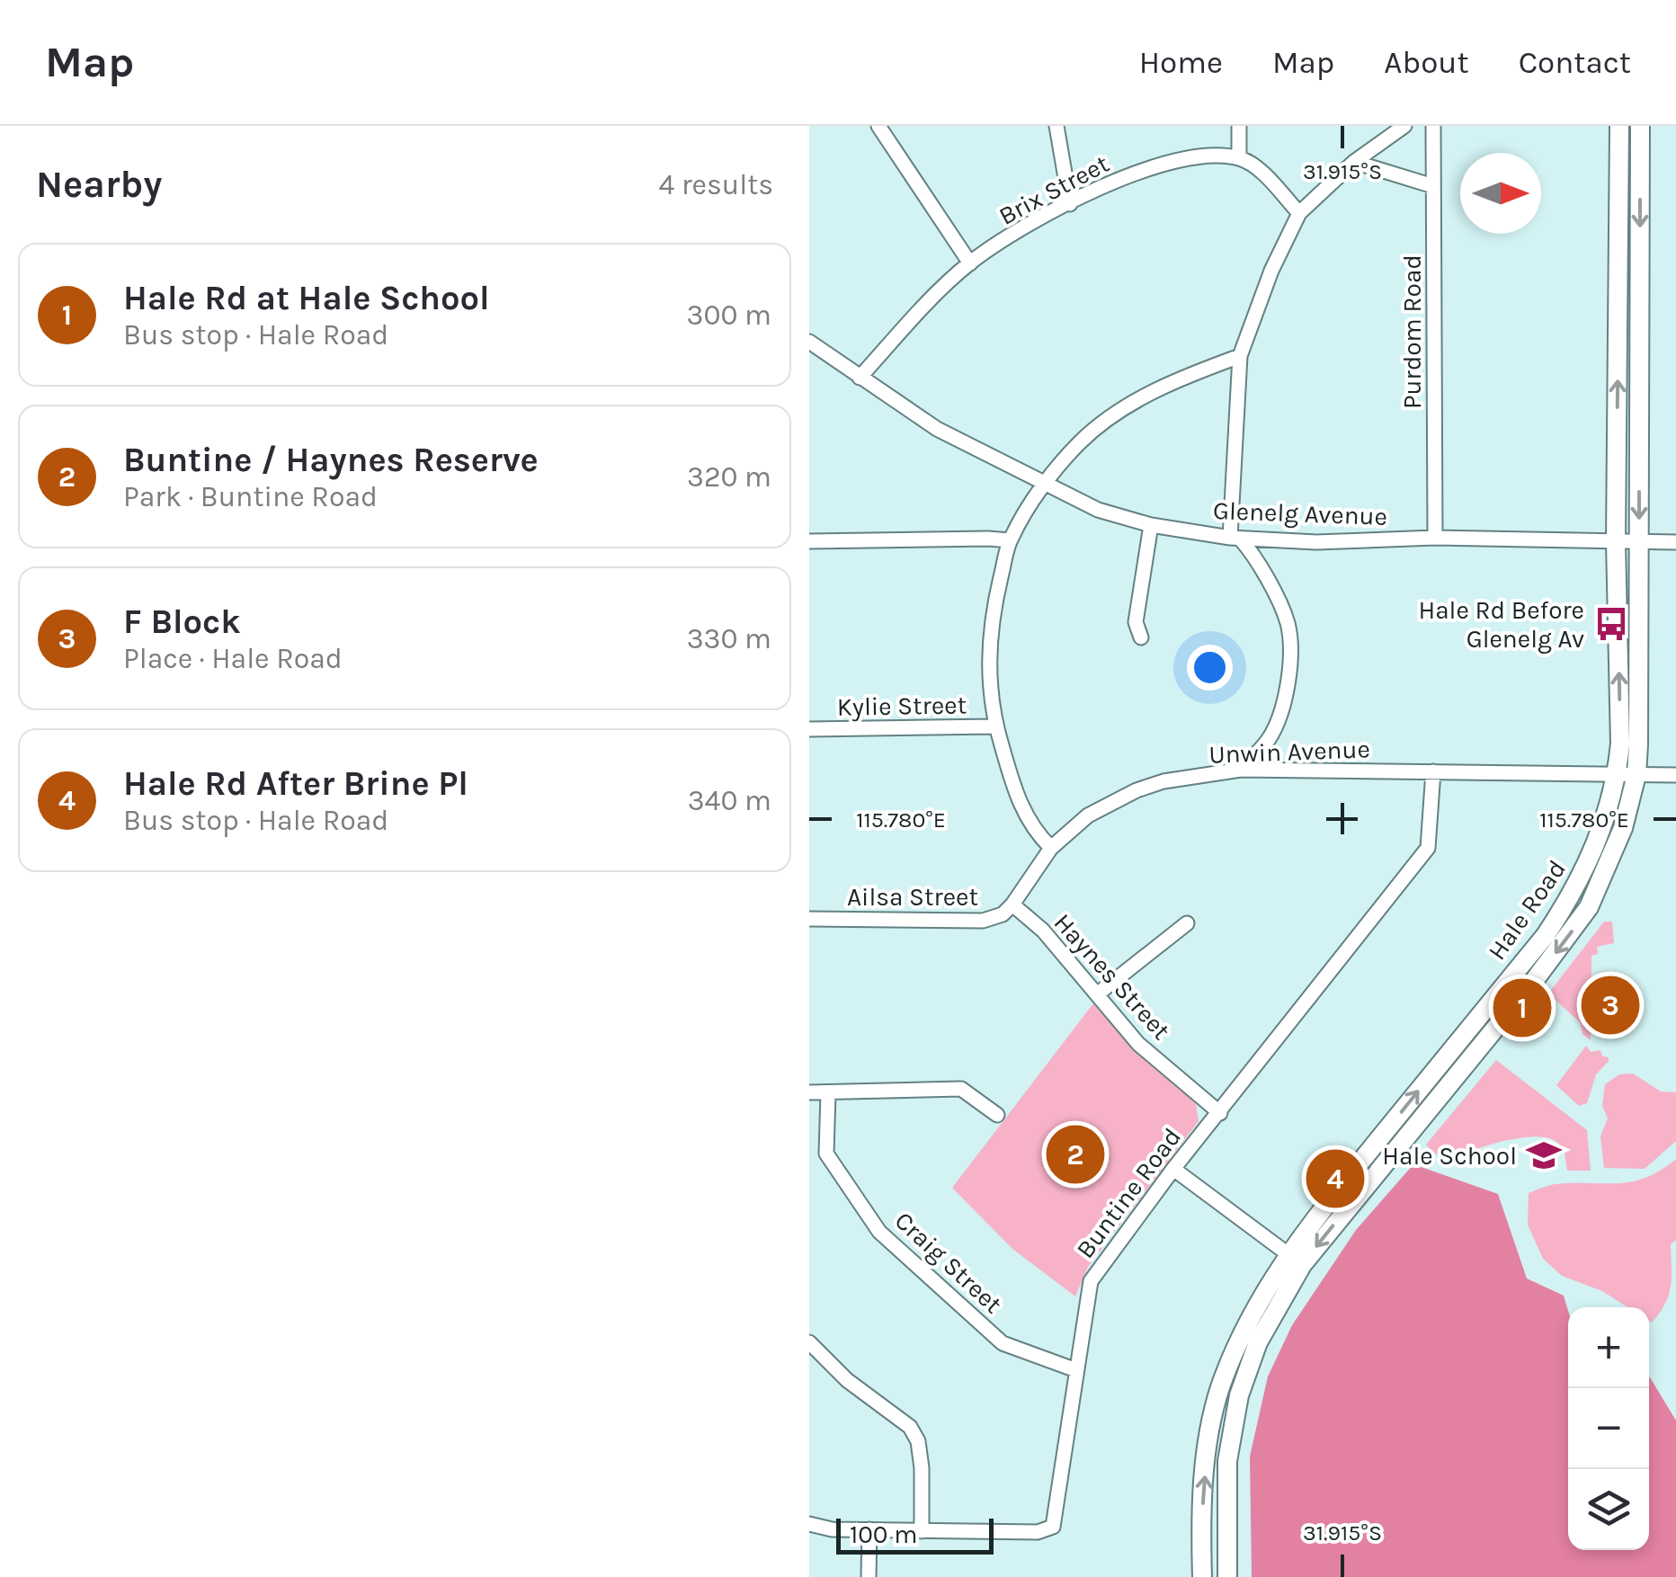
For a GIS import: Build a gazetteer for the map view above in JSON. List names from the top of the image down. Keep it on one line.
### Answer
{"streets":{"main road":["Hale Road"],"street":["Brix Street","Purdom Road","Glenelg Avenue","Kylie Street","Unwin Avenue","Ailsa Street","Haynes Street","Buntine Road","Craig Street"]},"crossings":[["Brix Street","Glenelg Avenue"],["Purdom Road","Glenelg Avenue"],["Glenelg Avenue","Hale Road"],["Unwin Avenue","Ailsa Street"],["Unwin Avenue","Hale Road"],["Unwin Avenue","Haynes Street"],["Unwin Avenue","Buntine Road"],["Ailsa Street","Haynes Street"],["Haynes Street","Buntine Road"],["Buntine Road","Craig Street"]],"places":{"bus stop":["Hale Rd Before Glenelg Av"],"school or university":["Hale School"]},"scale_bar":"100 m","north":"right","page":{"header":"Map","nav":["Home","Map","About","Contact"],"heading":["Nearby","4 results"],"list":[{"mark":"1","name":"Hale Rd at Hale School","note":"Bus stop · Hale Road","value":"300 m"},{"mark":"2","name":"Buntine / Haynes Reserve","note":"Park · Buntine Road","value":"320 m"},{"mark":"3","name":"F Block","note":"Place · Hale Road","value":"330 m"},{"mark":"4","name":"Hale Rd After Brine Pl","note":"Bus stop · Hale Road","value":"340 m"}],"pins":["3","1","2","4"],"map_buttons":["+","−"],"scale":"100 m"},"coordinates":["31.915°S","115.780°E"]}
